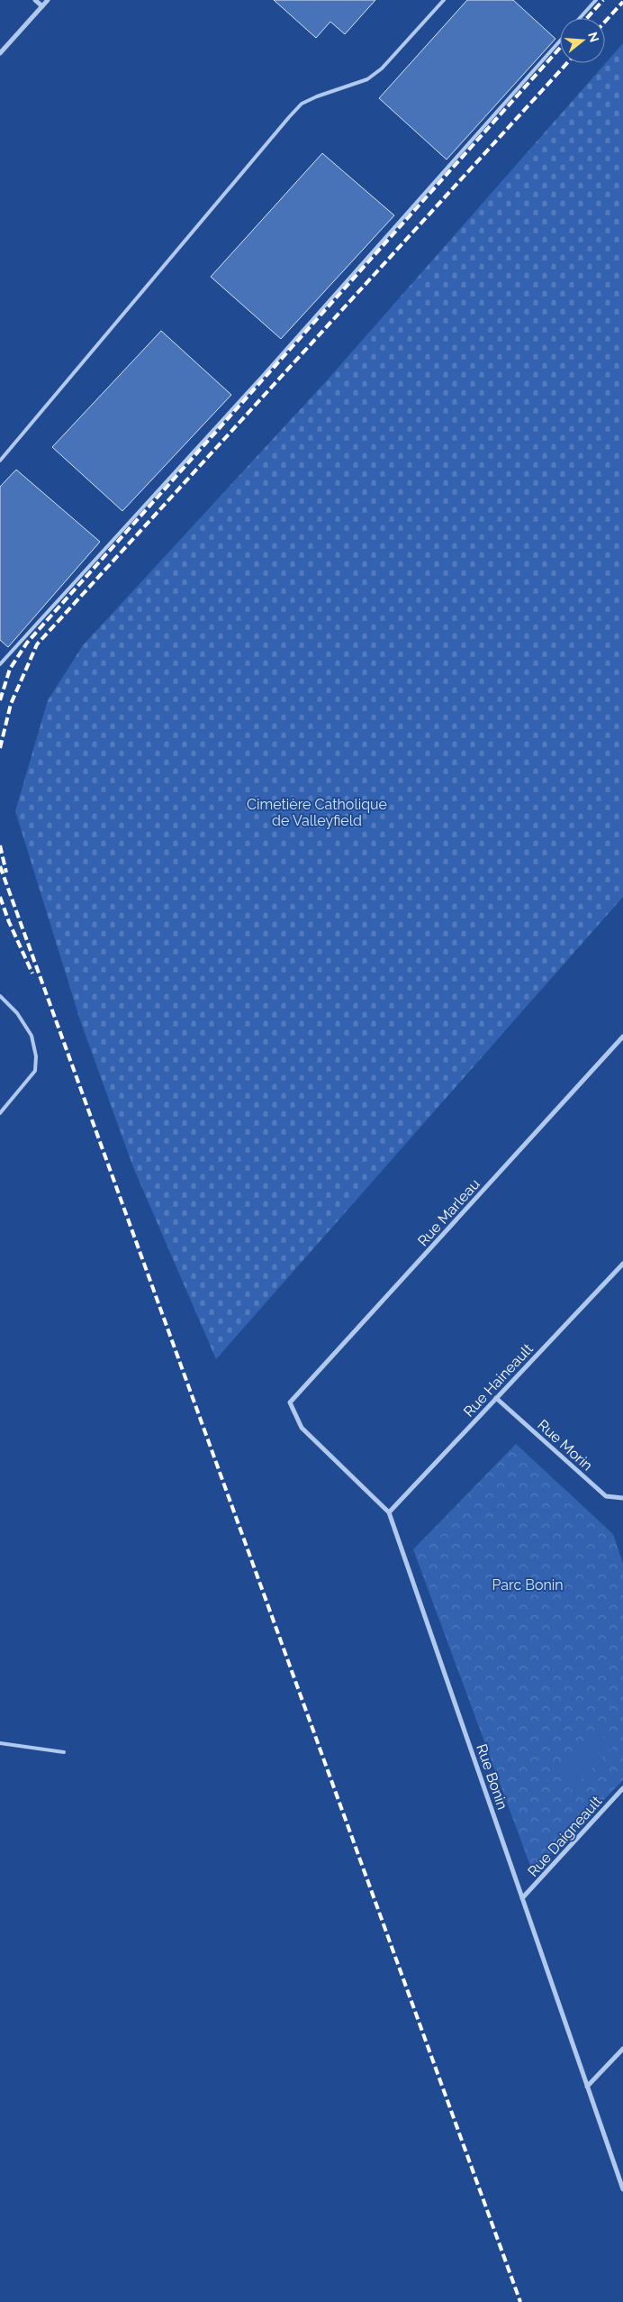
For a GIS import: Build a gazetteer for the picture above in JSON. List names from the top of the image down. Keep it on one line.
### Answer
{"streets":{"street":["Rue Marleau","Rue Haineault","Rue Morin","Rue Bonin","Rue Daigneault"]},"crossings":[["Rue Marleau","Rue Bonin"],["Rue Haineault","Rue Morin"],["Rue Haineault","Rue Bonin"],["Rue Bonin","Rue Daigneault"]],"parks":["Cimetière Catholique de Valleyfield","Parc Bonin"],"north":"right"}
